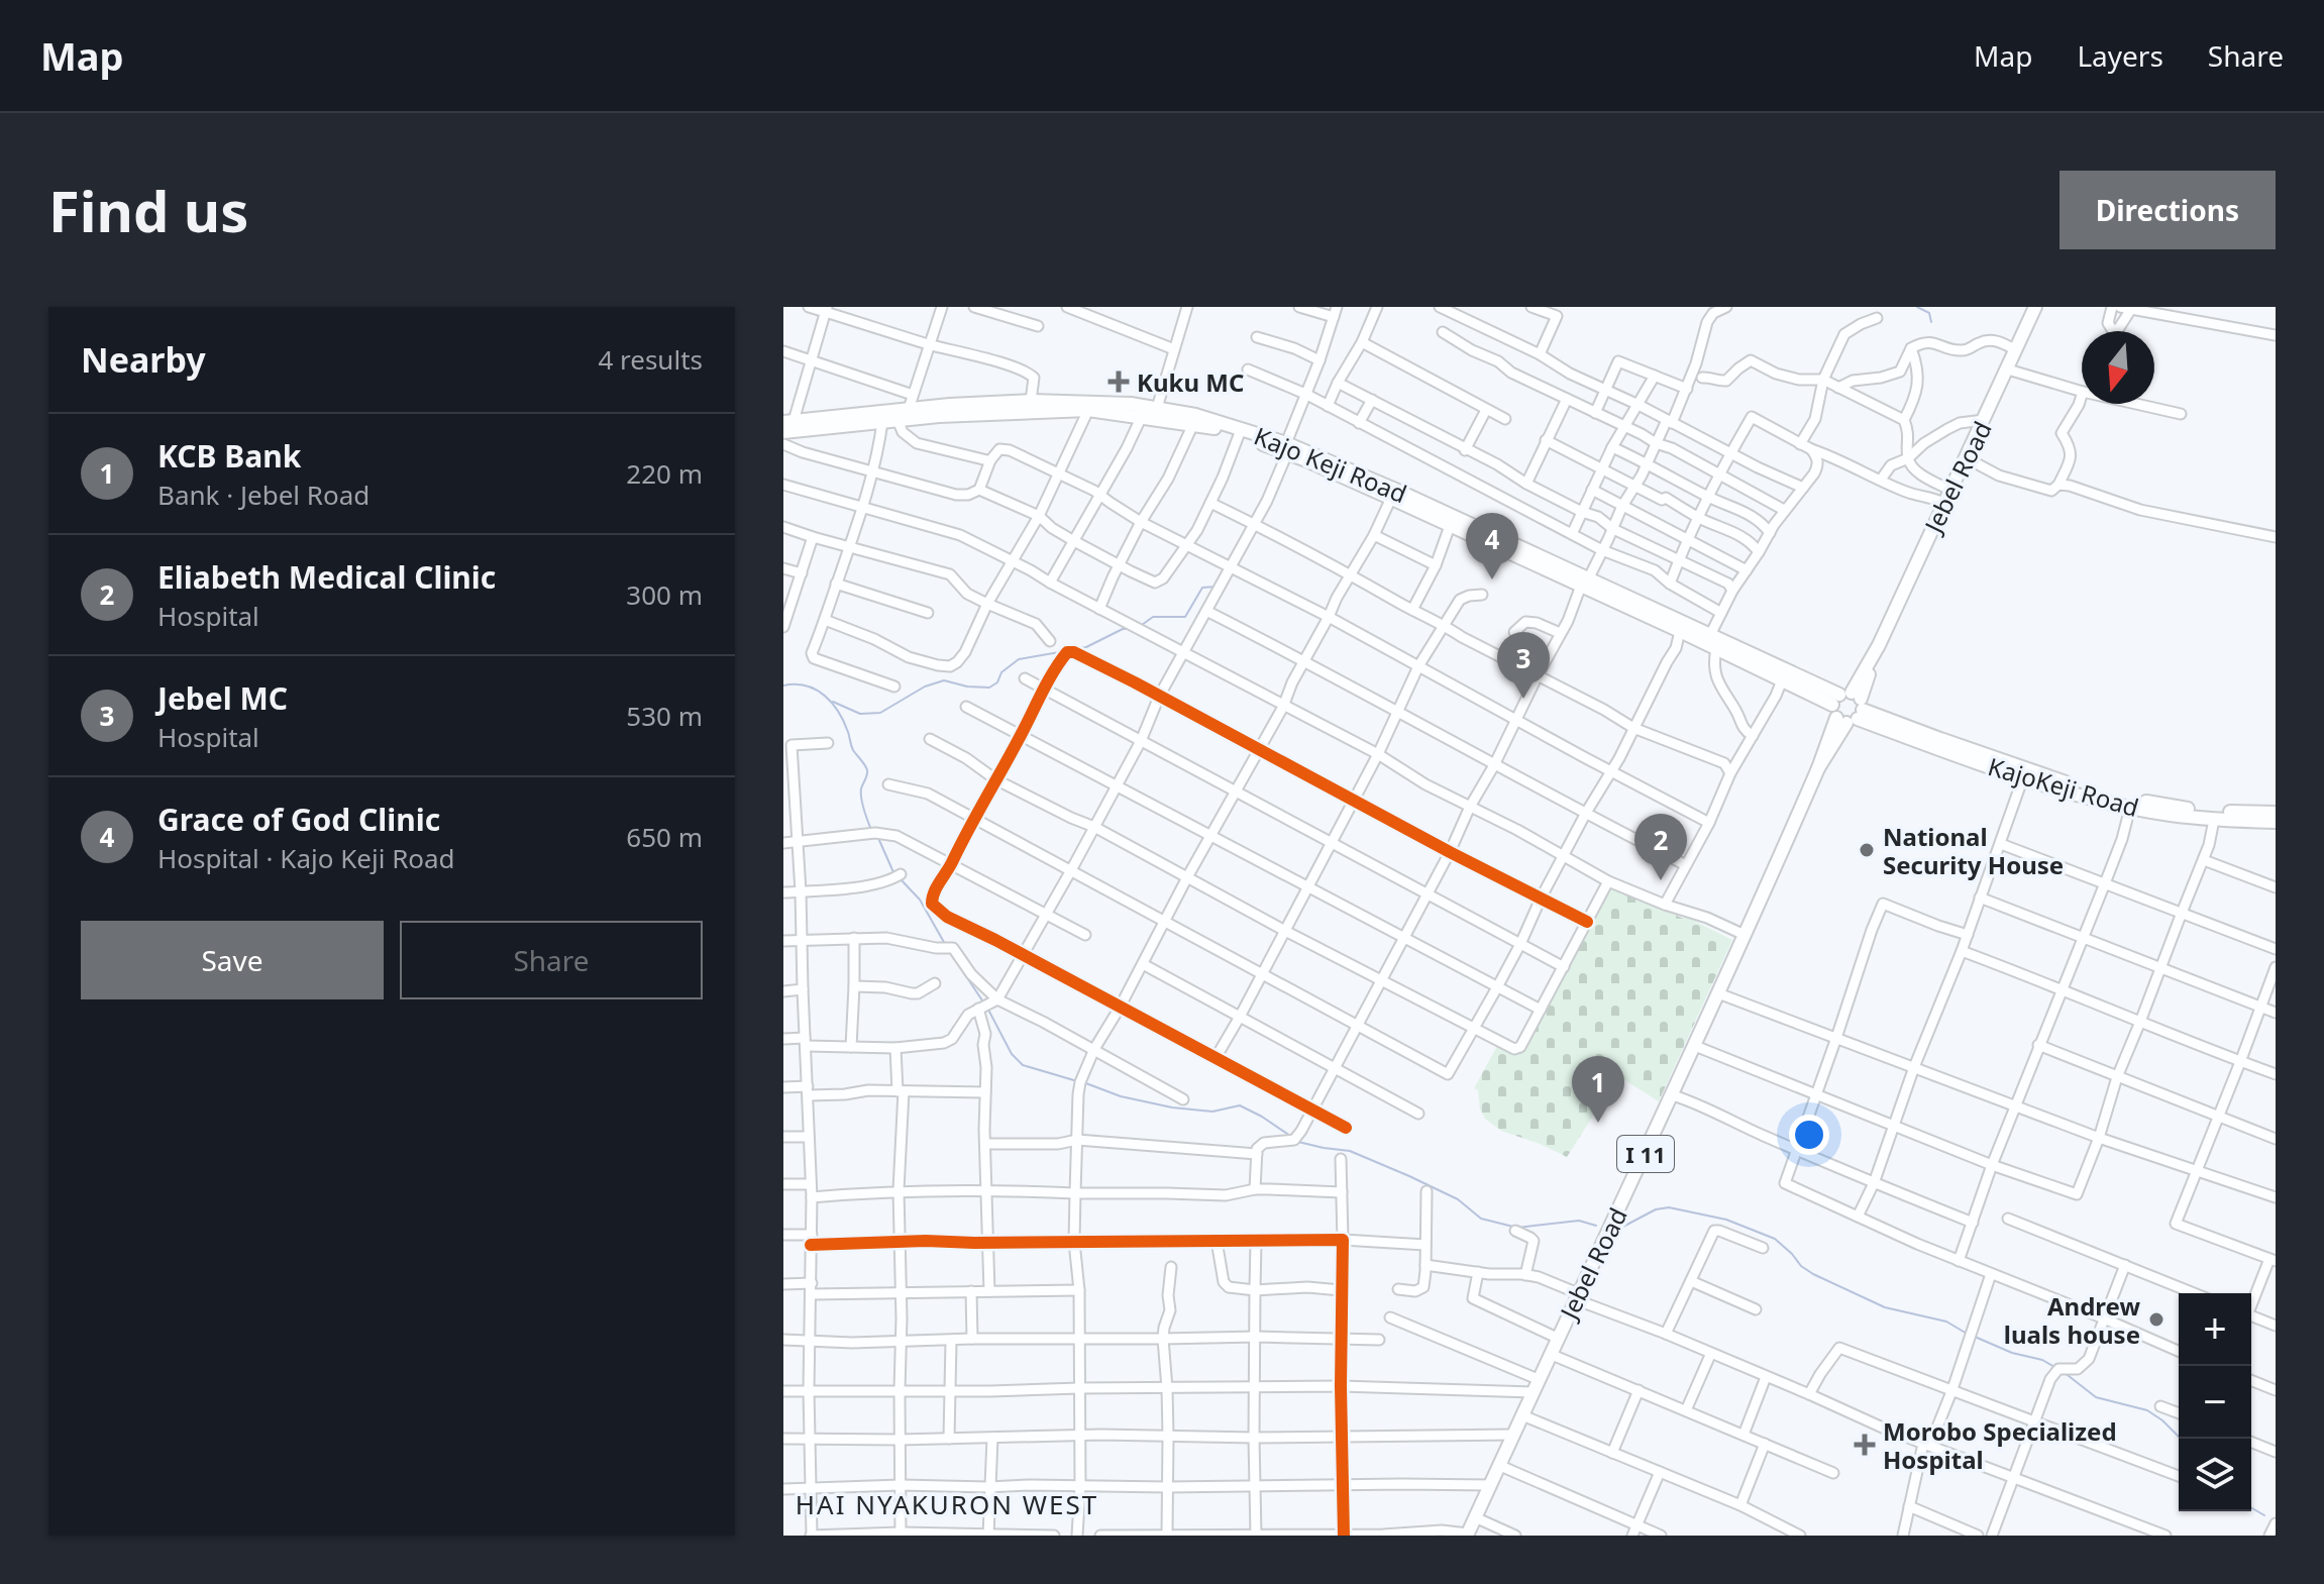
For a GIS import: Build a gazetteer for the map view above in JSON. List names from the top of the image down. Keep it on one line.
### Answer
{"streets":{"main road":["Kajo Keji Road","Jebel Road","KajoKeji Road","I 11"]},"crossings":[["Kajo Keji Road","Jebel Road"],["Kajo Keji Road","KajoKeji Road"],["Jebel Road","KajoKeji Road"]],"districts":["HAI NYAKURON WEST"],"places":{"health":["Kuku MC","Morobo Specialized Hospital"],"other":["National Security House","Andrew luals house"]},"north":"bottom","page":{"header":"Map","nav":["Map","Layers","Share"],"buttons":["Directions",["Save","Share"]],"title":"Find us","heading":["Nearby","4 results"],"list":[{"mark":"1","name":"KCB Bank","note":"Bank · Jebel Road","value":"220 m"},{"mark":"2","name":"Eliabeth Medical Clinic","note":"Hospital","value":"300 m"},{"mark":"3","name":"Jebel MC","note":"Hospital","value":"530 m"},{"mark":"4","name":"Grace of God Clinic","note":"Hospital · Kajo Keji Road","value":"650 m"}],"pins":["4","3","2","1"],"map_buttons":["+","−"]}}
